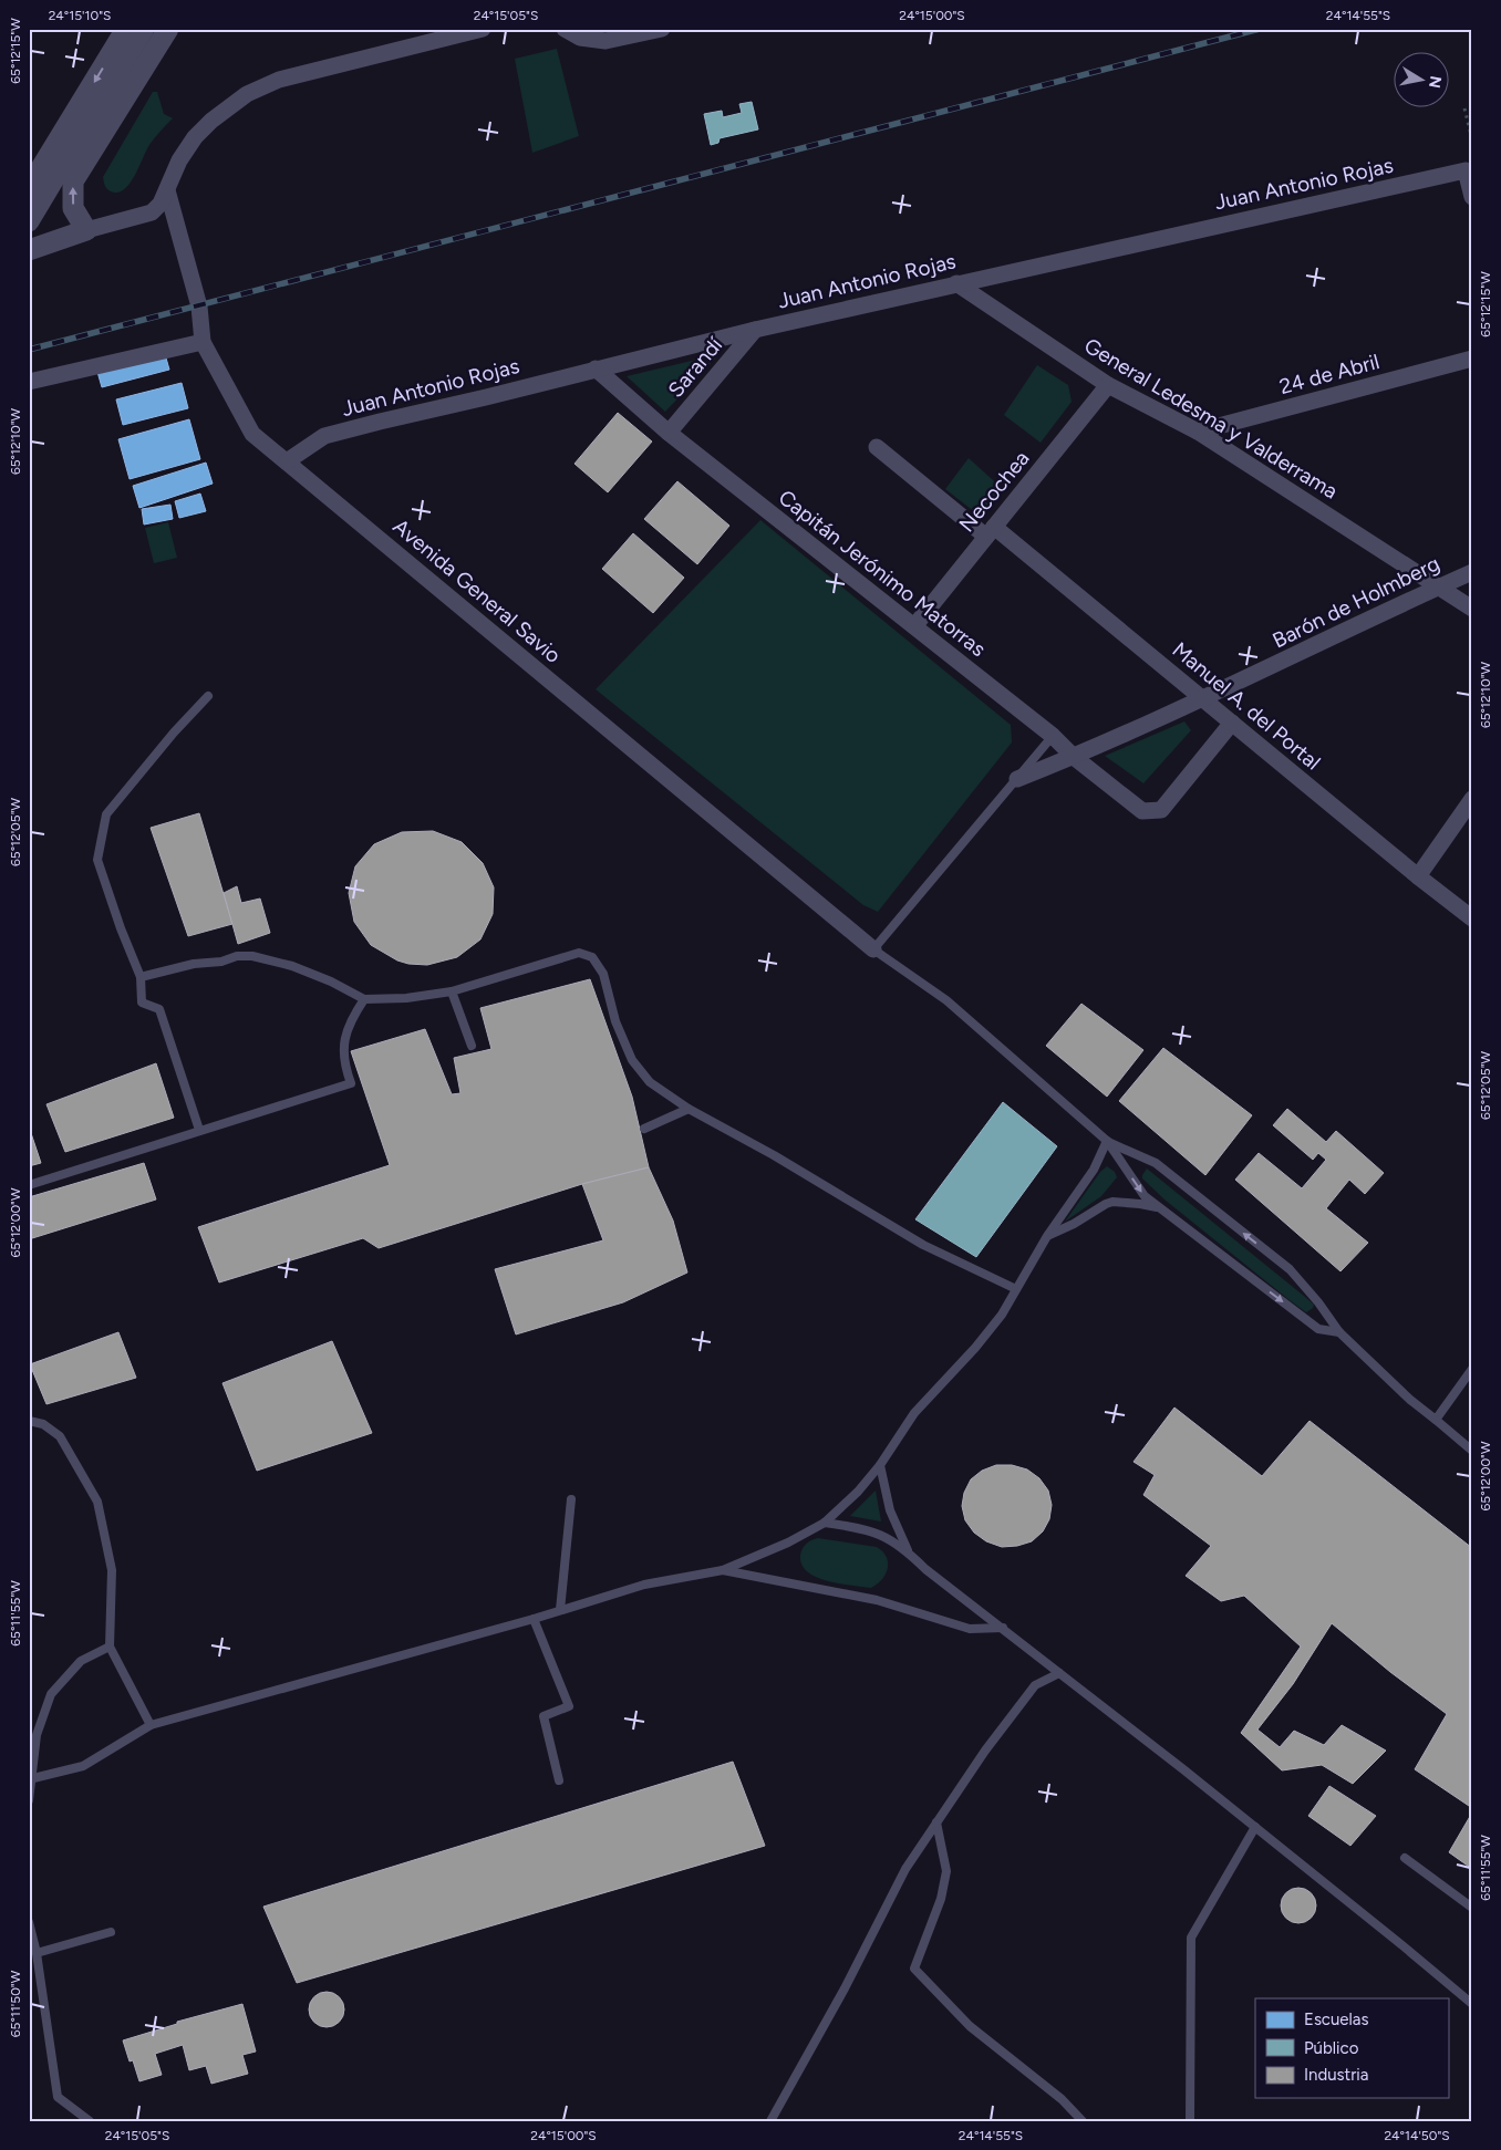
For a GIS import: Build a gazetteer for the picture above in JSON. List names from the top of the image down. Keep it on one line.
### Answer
{"streets":{"street":["Juan Antonio Rojas","Sarandí","24 de Abril","General Ledesma y Valderrama","Necochea","Capitán Jerónimo Matorras","Avenida General Savio","Barón de Holmberg","Manuel A. del Portal"]},"crossings":[["Juan Antonio Rojas","Sarandí"],["Juan Antonio Rojas","General Ledesma y Valderrama"],["Juan Antonio Rojas","Capitán Jerónimo Matorras"],["Juan Antonio Rojas","Avenida General Savio"],["Sarandí","Capitán Jerónimo Matorras"],["24 de Abril","General Ledesma y Valderrama"],["General Ledesma y Valderrama","Necochea"],["General Ledesma y Valderrama","Barón de Holmberg"],["Necochea","Capitán Jerónimo Matorras"],["Necochea","Manuel A. del Portal"],["Capitán Jerónimo Matorras","Barón de Holmberg"],["Capitán Jerónimo Matorras","Manuel A. del Portal"],["Barón de Holmberg","Manuel A. del Portal"]],"legend":["Escuelas","Público","Industria"],"north":"right","coordinates":["24°15'10\"S","24°15'05\"S","24°15'00\"S","24°14'55\"S","65°12'15\"W","65°12'10\"W","65°12'05\"W","65°12'00\"W","65°11'55\"W","65°11'50\"W","24°14'50\"S"]}
